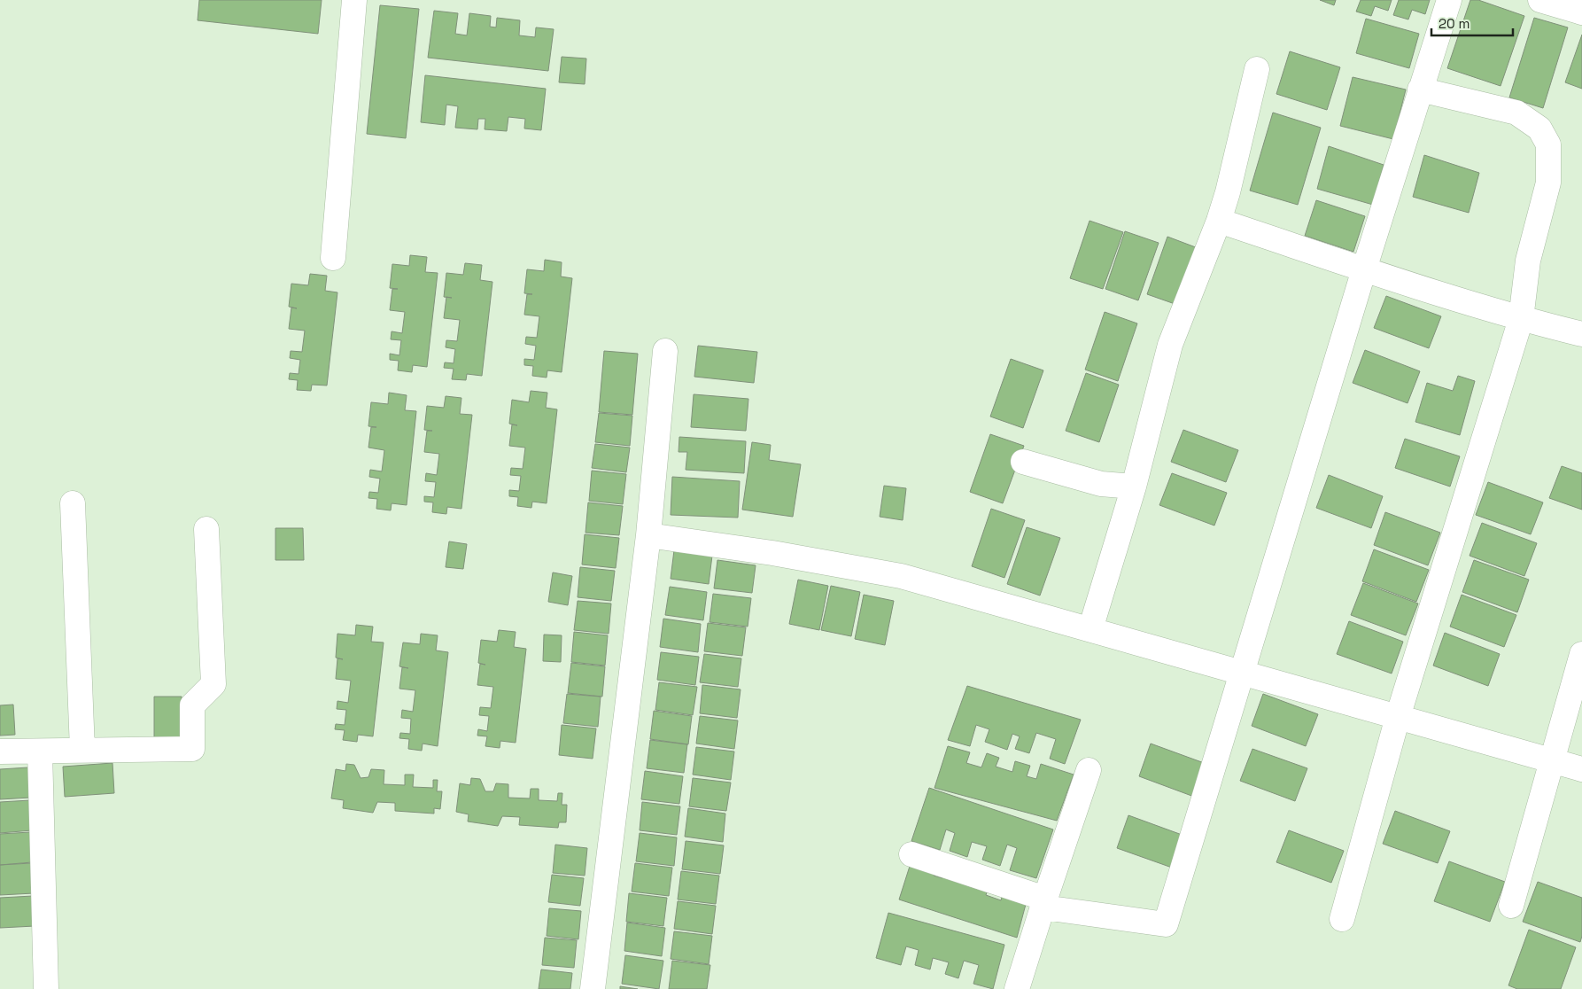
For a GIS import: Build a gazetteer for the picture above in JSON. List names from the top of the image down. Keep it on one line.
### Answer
{"scale_bar":"20 m"}
